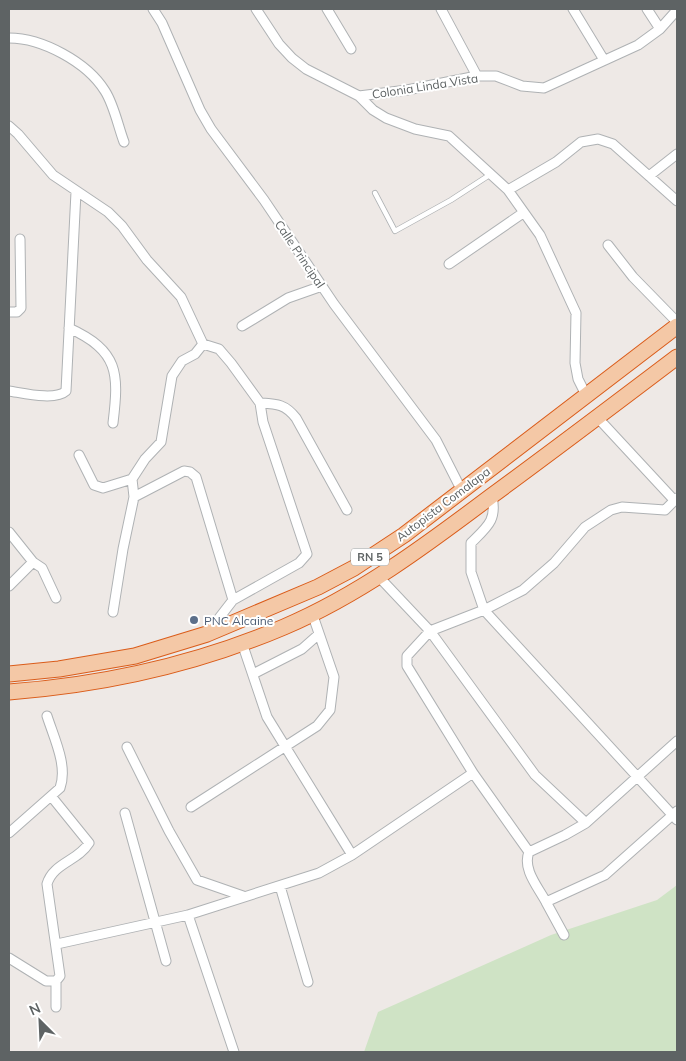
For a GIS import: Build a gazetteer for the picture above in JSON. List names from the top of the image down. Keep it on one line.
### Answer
{"streets":{"highway":["Autopista Comalapa","RN 5"],"street":["Colonia Linda Vista","Calle Principal"]},"crossings":[["Calle Principal","Autopista Comalapa"]],"places":["PNC Alcaine"],"north":"top left"}
